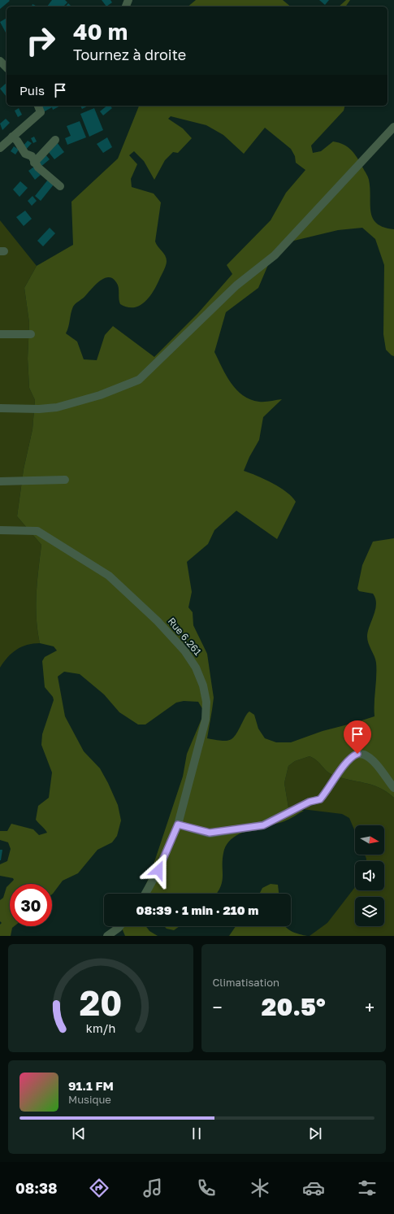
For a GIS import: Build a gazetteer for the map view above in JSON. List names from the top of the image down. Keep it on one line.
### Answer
{"streets":{"street":["Rue 6.261"]},"north":"right","page":{"turn":["40 m","Tournez à droite"],"then":"Puis","limit":"30","trip":"08:39 · 1 min · 210 m","tile":"Climatisation","heat":["−","20.5°","+"],"song":["91.1 FM","Musique"],"tabs":"08:38","gauge":["20","km/h"]}}
